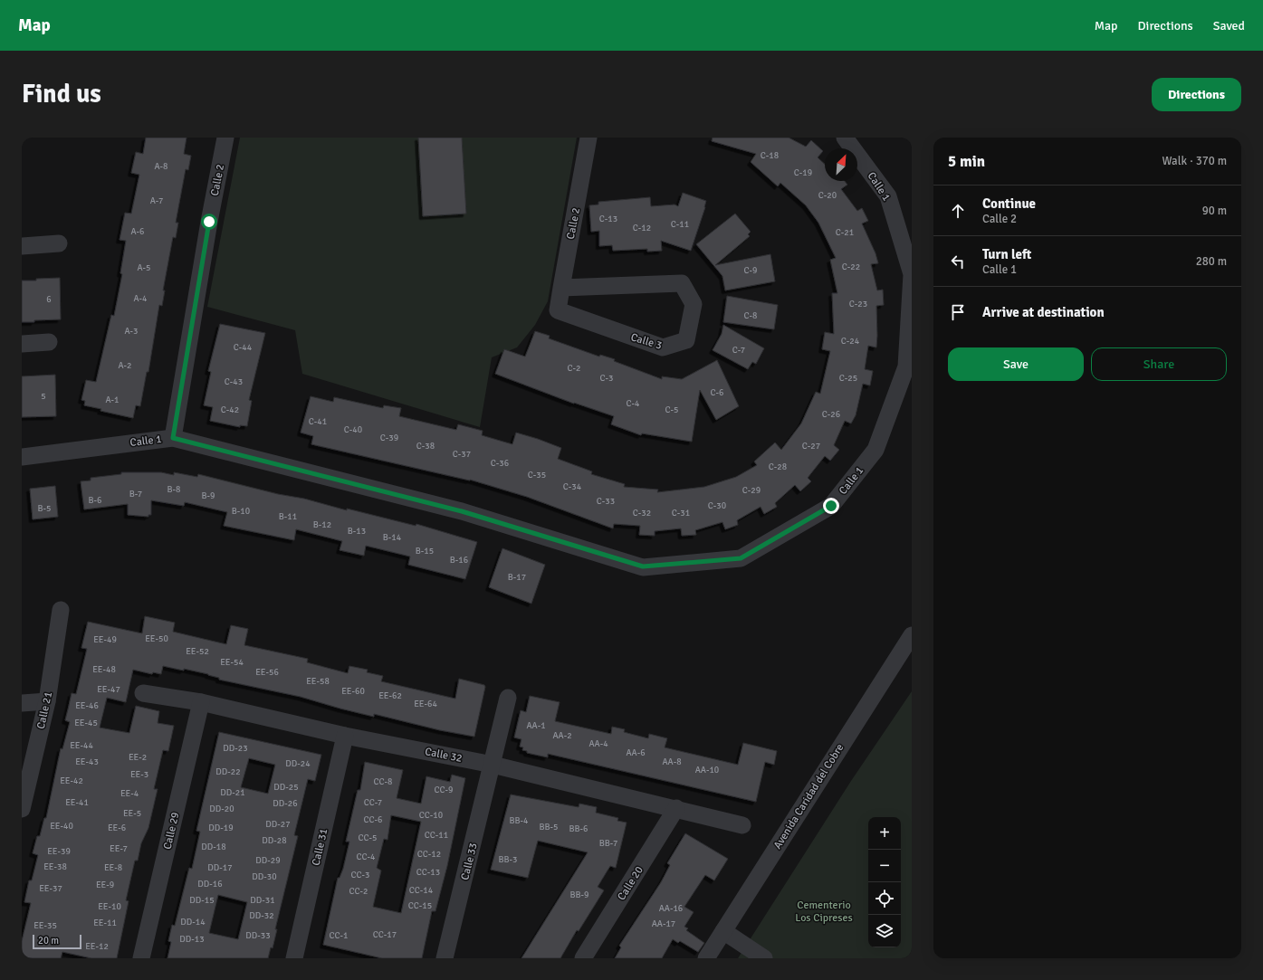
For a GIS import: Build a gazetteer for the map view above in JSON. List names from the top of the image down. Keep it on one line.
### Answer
{"streets":{"street":["Calle 2","Calle 1","Calle 3","Calle 21","Calle 32","Avenida Caridad del Cobre","Calle 29","Calle 31","Calle 33","Calle 20"]},"crossings":[["Calle 2","Calle 1"],["Calle 2","Calle 3"],["Calle 32","Calle 29"],["Calle 32","Calle 31"],["Calle 32","Calle 33"],["Calle 32","Calle 20"]],"parks":["Cementerio Los Cipreses"],"house_numbers":["C-18","A-8","C-19","C-20","A-7","C-13","C-11","C-12","A-6","C-21","C-22","A-5","C-9","A-4","6","C-23","C-8","A-3","C-24","C-44","C-7","A-2","C-2","C-3","C-25","C-43","C-6","5","A-1","C-4","C-42","C-5","C-26","C-41","C-40","C-39","C-38","C-27","C-37","C-36","C-28","C-35","C-34","B-8","C-29","B-7","B-9","B-6","C-33","C-30","B-5","B-10","C-32","C-31","B-11","B-12","B-13","B-14","B-15","B-16","B-17","EE-50","EE-49","EE-52","EE-54","EE-48","EE-56","EE-58","EE-47","EE-60","EE-62","EE-64","EE-46","EE-45","AA-1","AA-2","AA-4","EE-44","DD-23","AA-6","EE-2","EE-43","AA-8","DD-24","AA-10","DD-22","EE-3","EE-42","CC-8","DD-25","CC-9","DD-21","EE-4","EE-41","CC-7","DD-26","DD-20","EE-5","CC-10","CC-6","BB-4","DD-27","EE-40","BB-5","EE-6","DD-19","BB-6","CC-11","CC-5","DD-28","BB-7","DD-18","EE-7","EE-39","CC-12","CC-4","BB-3","DD-29","EE-38","EE-8","DD-17","CC-13","CC-3","DD-30","DD-16","EE-9","EE-37","CC-14","CC-2","BB-9","DD-15","DD-31","CC-15","EE-10","AA-16","DD-32","DD-14","EE-11","AA-17","EE-35","CC-17","DD-33","CC-1","DD-13","EE-12"],"scale_bar":"20 m","north":"top right","page":{"header":"Map","nav":["Map","Directions","Saved"],"buttons":["Directions",["Save","Share"]],"title":"Find us","heading":["5 min","Walk · 370 m"],"list":[["Continue","Calle 2","90 m"],["Turn left","Calle 1","280 m"],"Arrive at destination"],"map_buttons":["+","−"],"scale":"20 m"}}
